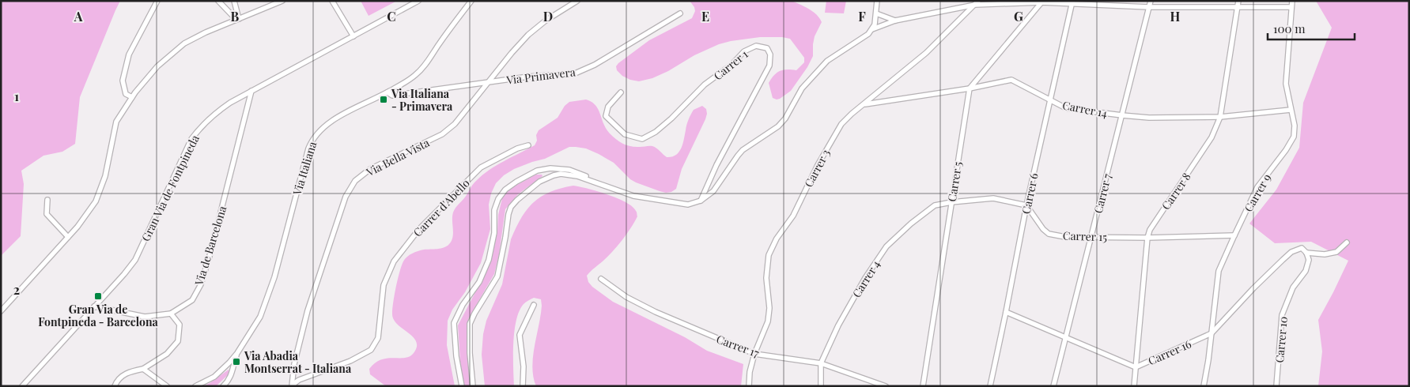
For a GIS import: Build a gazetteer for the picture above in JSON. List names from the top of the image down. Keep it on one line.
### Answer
{"streets":{"street":["Carrer 1","Via Primavera","Carrer 14","Via Bella Vista","Via Italiana","Carrer 3","Carrer 5","Gran Via de Fontpineda","Carrer 8","Carrer 9","Carrer 6","Carrer 7","Carrer d'Abello","Carrer 15","Via de Barcelona","Carrer 4","Carrer 10","Carrer 17","Carrer 16"]},"crossings":[["Via Primavera","Via Bella Vista"],["Via Primavera","Via Italiana"],["Carrer 14","Carrer 3"],["Carrer 14","Carrer 5"],["Carrer 14","Carrer 8"],["Carrer 14","Carrer 9"],["Carrer 14","Carrer 6"],["Carrer 14","Carrer 7"],["Via Bella Vista","Carrer d'Abello"],["Carrer 3","Carrer 17"],["Carrer 5","Carrer 4"],["Gran Via de Fontpineda","Via de Barcelona"],["Carrer 8","Carrer 15"],["Carrer 8","Carrer 16"],["Carrer 9","Carrer 15"],["Carrer 9","Carrer 16"],["Carrer 6","Carrer 15"],["Carrer 6","Carrer 16"],["Carrer 7","Carrer 15"],["Carrer 7","Carrer 16"],["Carrer 4","Carrer 17"],["Carrer 10","Carrer 16"]],"places":{"transit":["Via Italiana - Primavera","Gran Via de Fontpineda - Barcelona","Via Abadia Montserrat - Italiana"]},"scale_bar":"100 m","grid":{"columns":["A","B","C","D","E","F","G","H"],"rows":["1","2"]}}
